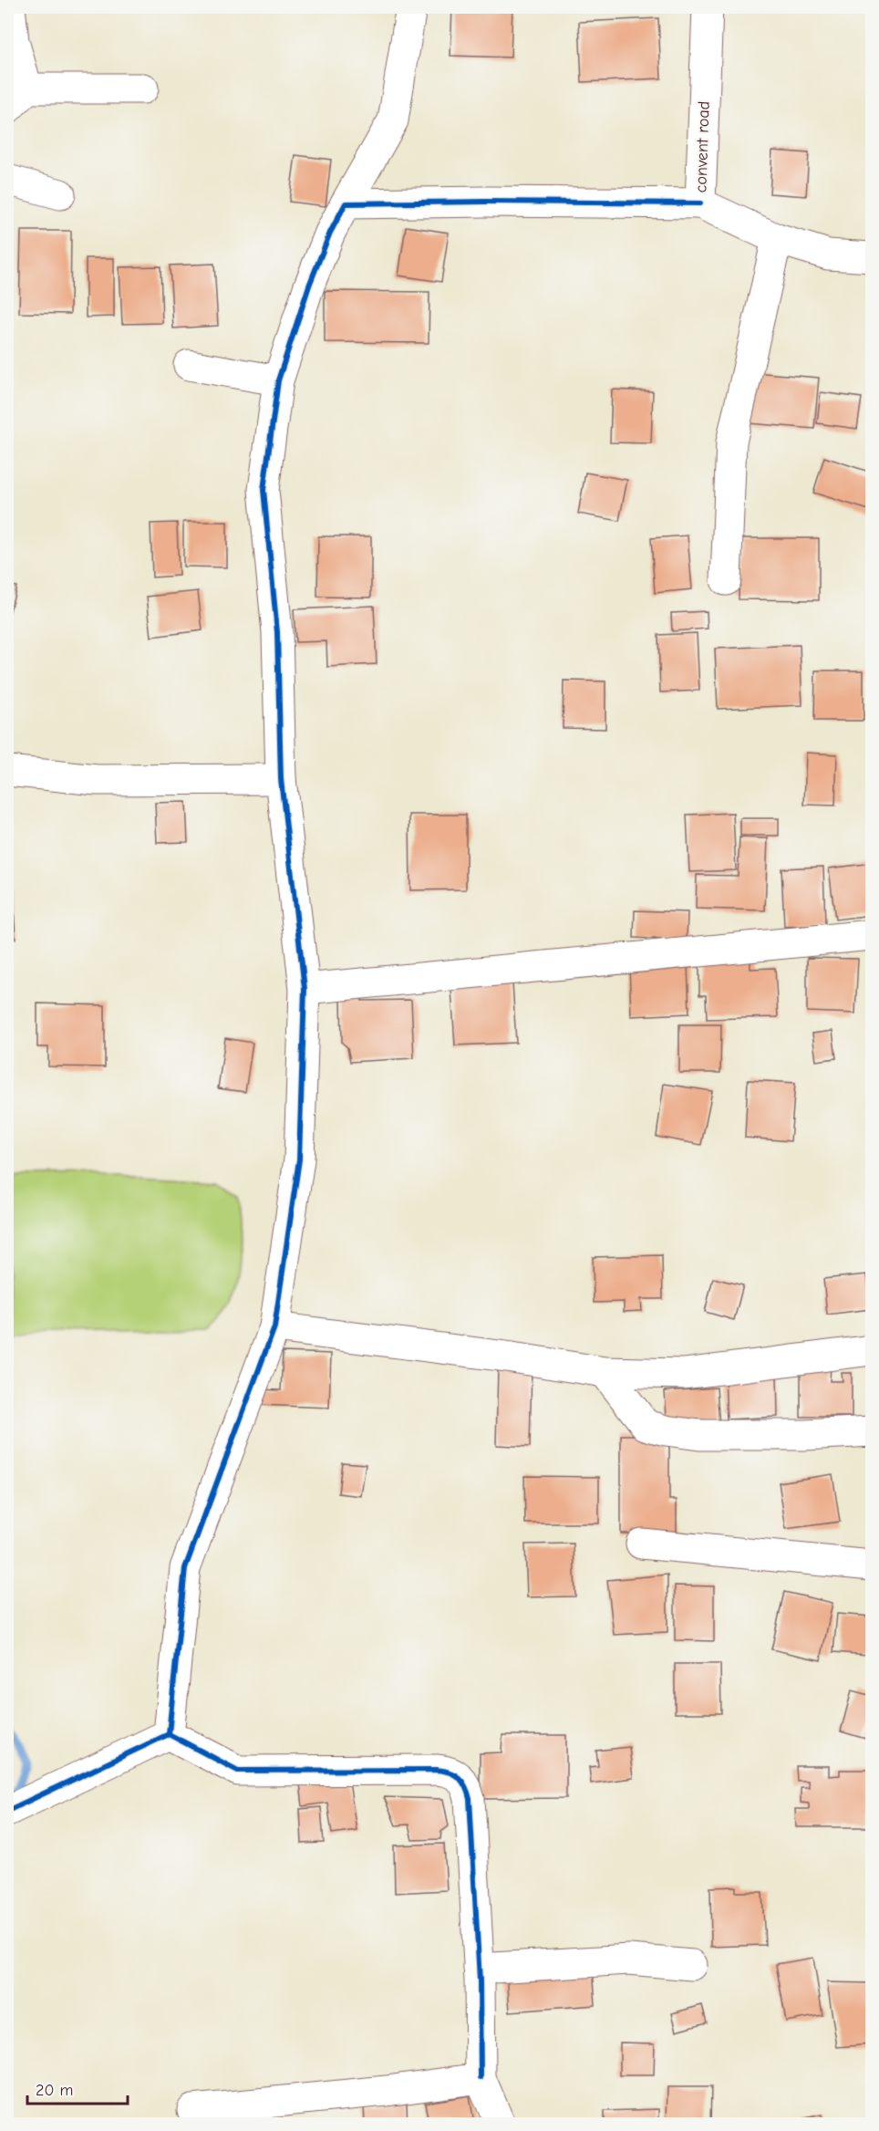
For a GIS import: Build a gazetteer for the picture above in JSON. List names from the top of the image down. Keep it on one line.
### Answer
{"streets":{"street":["convent road"]},"scale_bar":"20 m"}
